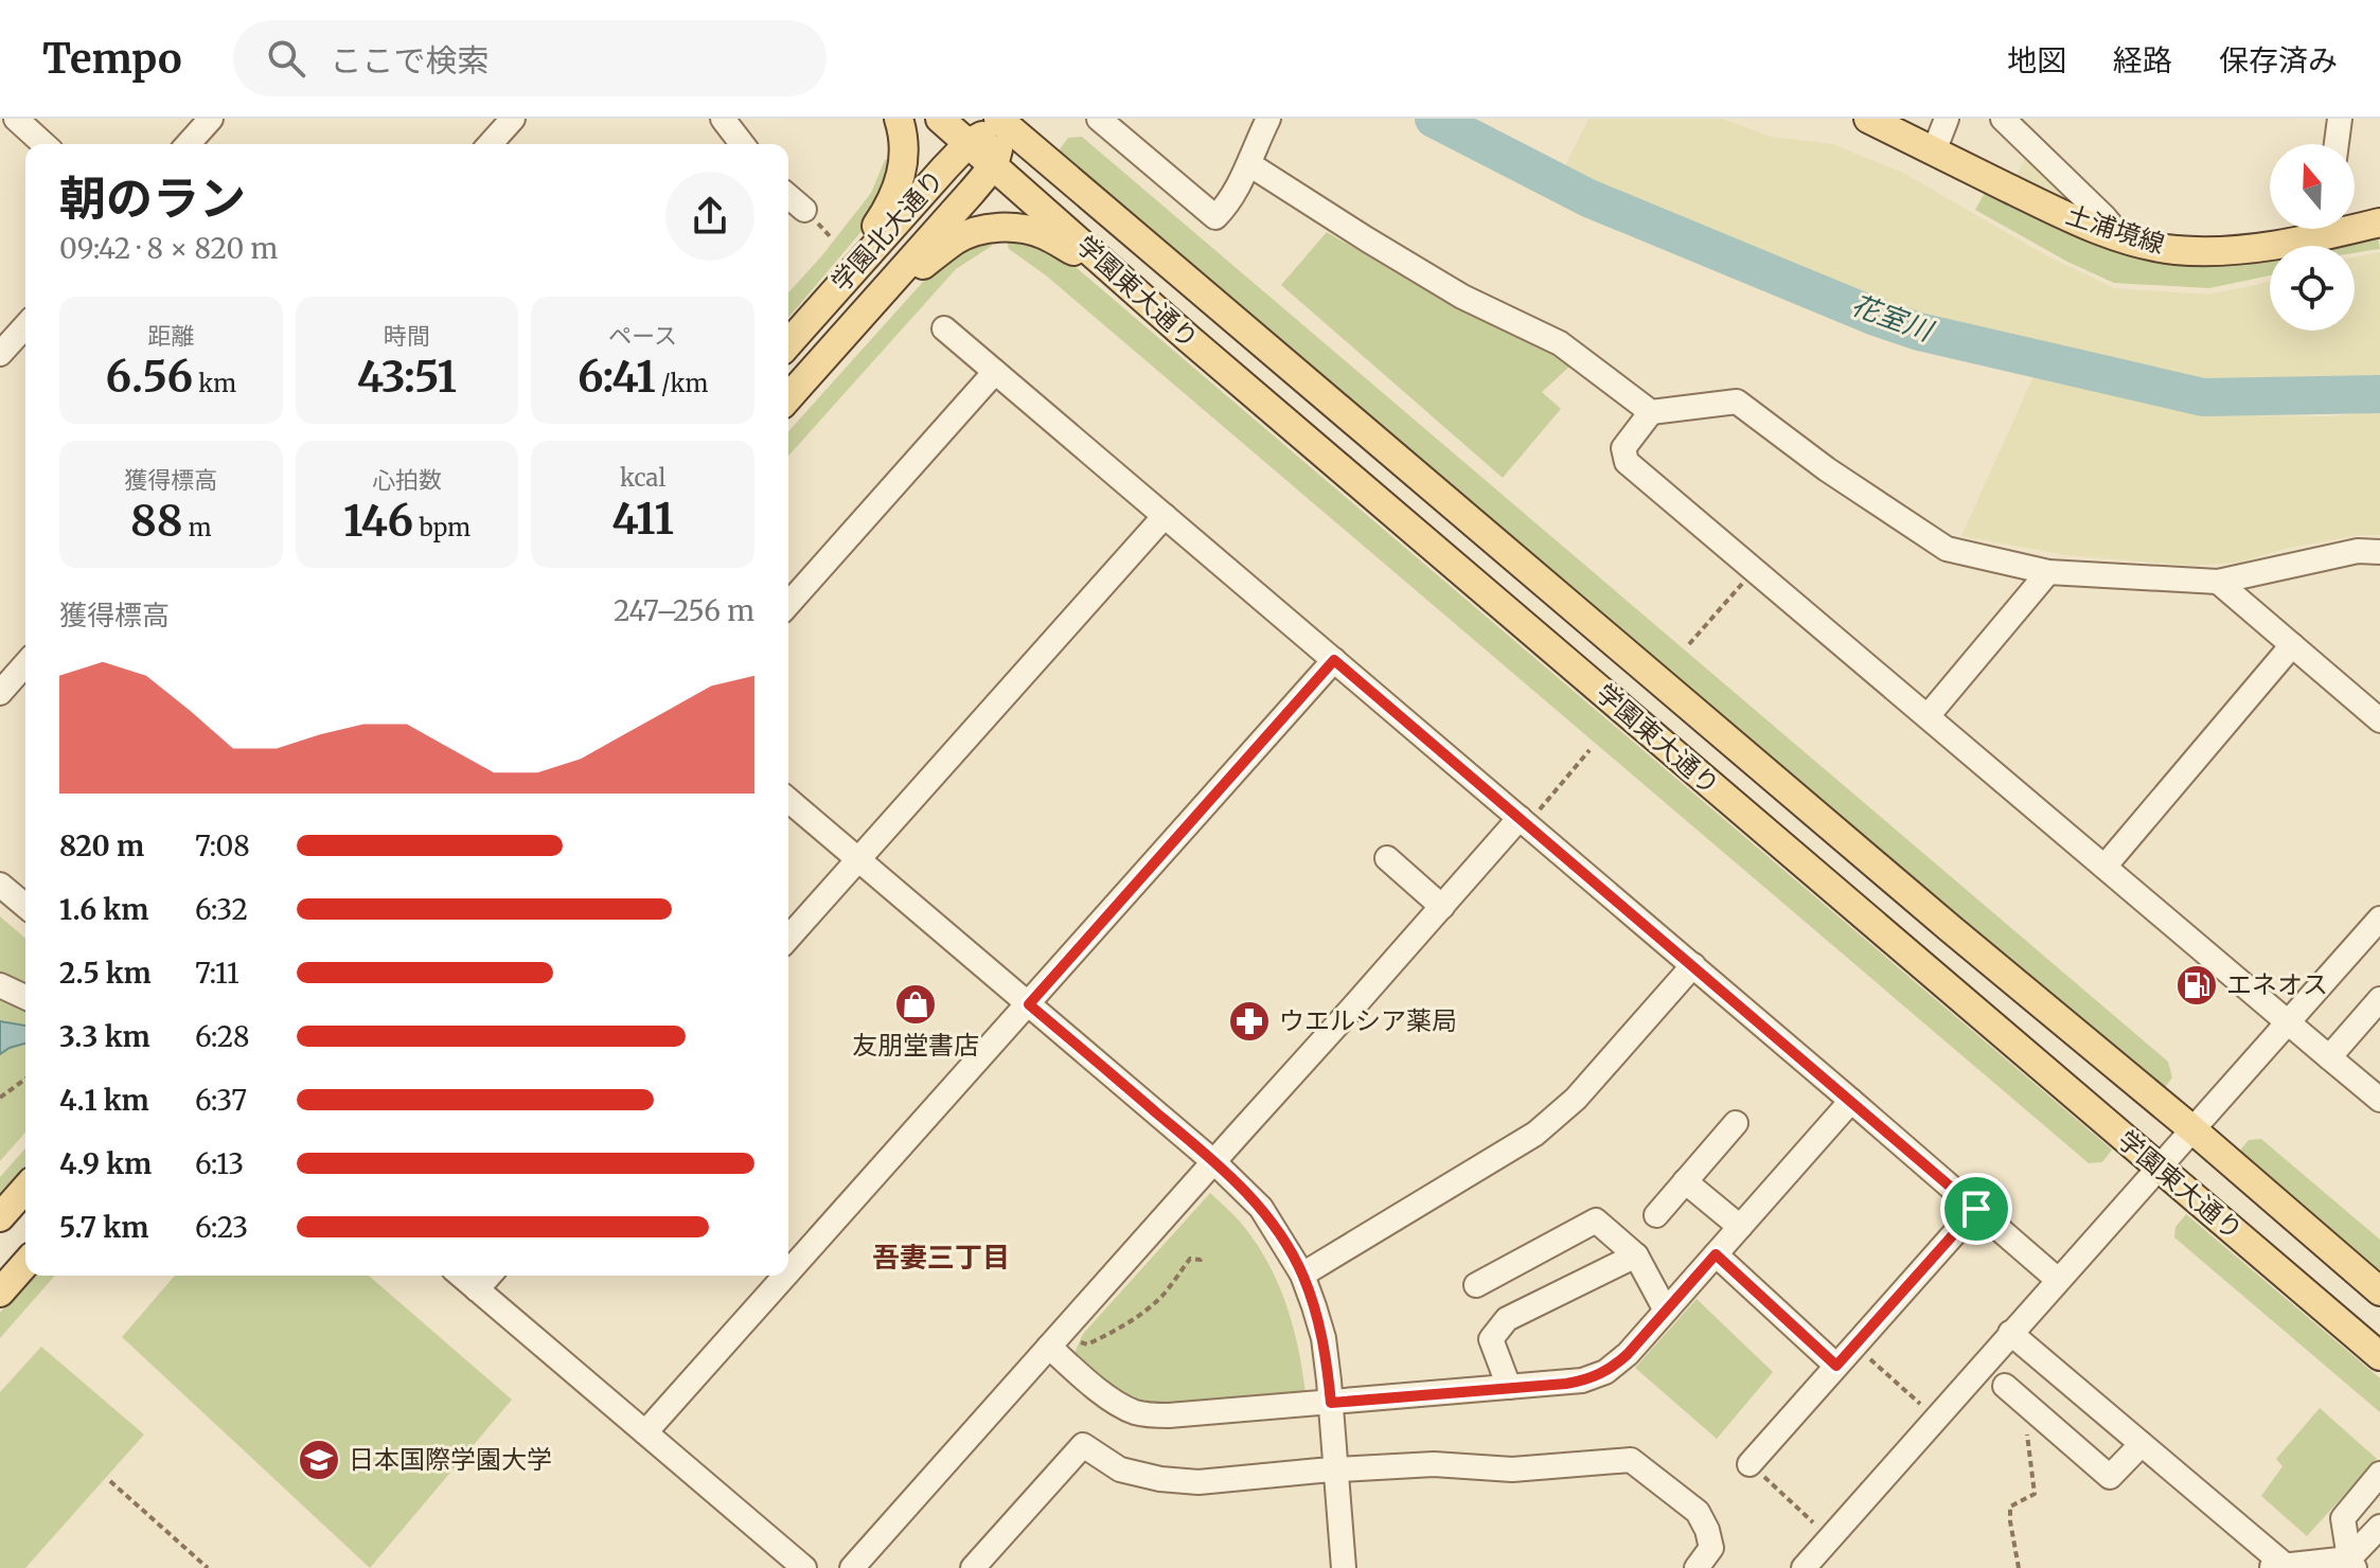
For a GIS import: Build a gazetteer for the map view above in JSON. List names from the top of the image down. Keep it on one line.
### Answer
{"streets":{"main road":["土浦境線","学園北大通り","学園東大通り"]},"crossings":[["学園北大通り","学園東大通り"]],"districts":["吾妻三丁目"],"water":["花室川"],"places":{"fuel station":["エネオス"],"shop":["友朋堂書店"],"pharmacy":["ウエルシア薬局"],"school or university":["日本国際学園大学"]},"north":"top","page":{"header":"Tempo","search":"ここで検索","nav":["地図","経路","保存済み"],"heading":["朝のラン","09:42 · 8 × 820 m"],"stats":[["距離","6.56 km"],["時間","43:51"],["ペース","6:41 /km"],["獲得標高","88 m"],["心拍数","146 bpm"],["kcal","411"]],"chart":["獲得標高","247–256 m"],"list":[{"name":"820 m","note":"7:08"},{"name":"1.6 km","note":"6:32"},{"name":"2.5 km","note":"7:11"},{"name":"3.3 km","note":"6:28"},{"name":"4.1 km","note":"6:37"},{"name":"4.9 km","note":"6:13"},{"name":"5.7 km","note":"6:23"}]}}
